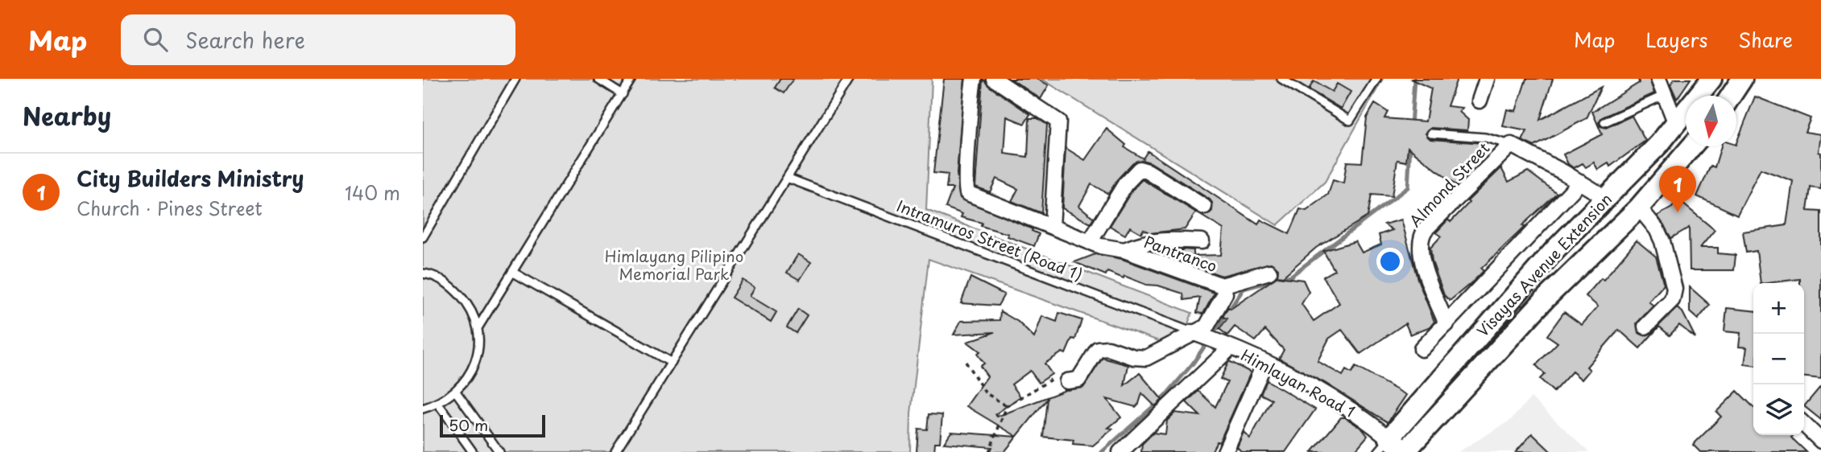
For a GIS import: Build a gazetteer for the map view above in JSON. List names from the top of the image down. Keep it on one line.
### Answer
{"streets":{"street":["Almond Street","Pantranco","Visayas Avenue Extension","Himlayan Road 1"],"lane":["Intramuros Street (Road 1)"]},"crossings":[["Almond Street","Visayas Avenue Extension"],["Intramuros Street (Road 1)","Pantranco"],["Intramuros Street (Road 1)","Himlayan Road 1"],["Pantranco","Himlayan Road 1"],["Visayas Avenue Extension","Himlayan Road 1"]],"parks":["Himlayang Pilipino Memorial Park"],"scale_bar":"50 m","north":"bottom","page":{"header":"Map","search":"Search here","nav":["Map","Layers","Share"],"heading":"Nearby","list":[{"mark":"1","name":"City Builders Ministry","note":"Church · Pines Street","value":"140 m"}],"pins":"1","map_buttons":["+","−"],"scale":"50 m"}}
